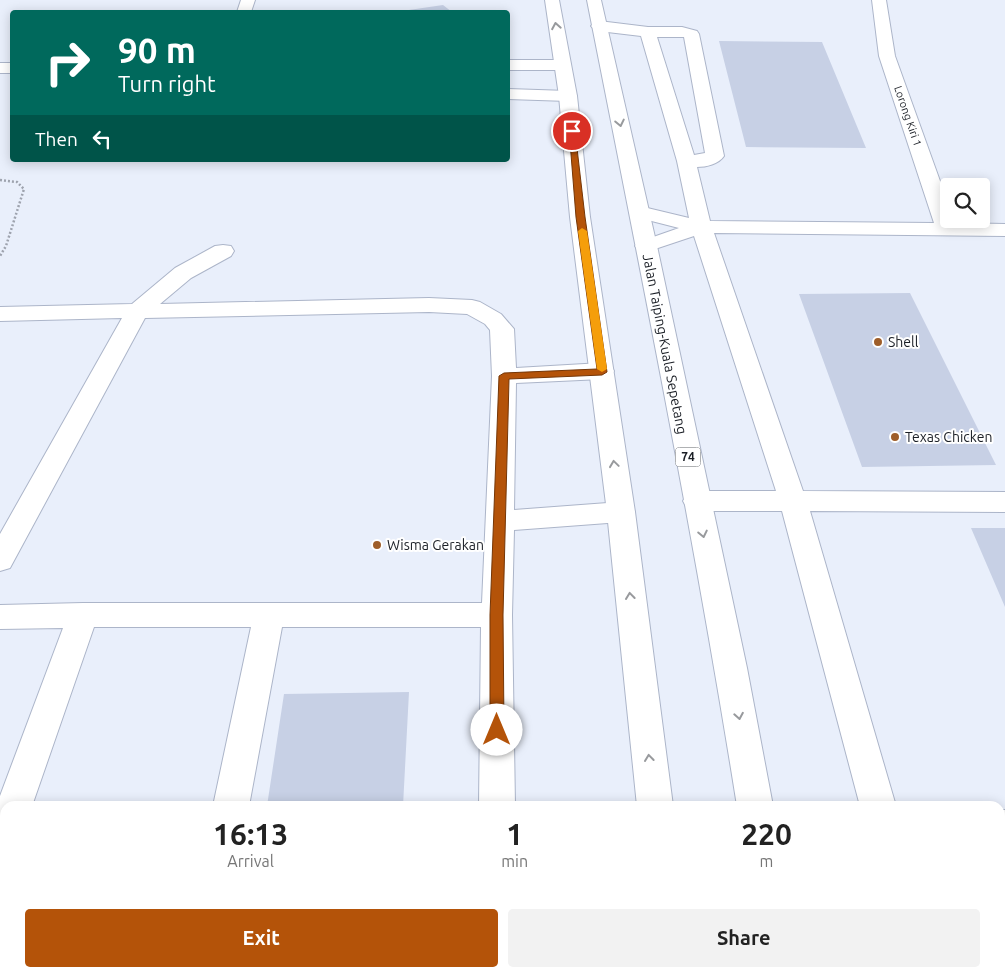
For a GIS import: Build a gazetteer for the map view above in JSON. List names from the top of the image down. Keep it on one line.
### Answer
{"streets":{"street":["Lorong Kiri 1","Jalan Taiping-Kuala Sepetang","74"]},"places":["Shell","Texas Chicken","Wisma Gerakan"],"page":{"turn":["90 m","Turn right"],"then":"Then","eta":["16:13","Arrival","1","min","220","m"],"buttons":["Exit","Share"]}}
